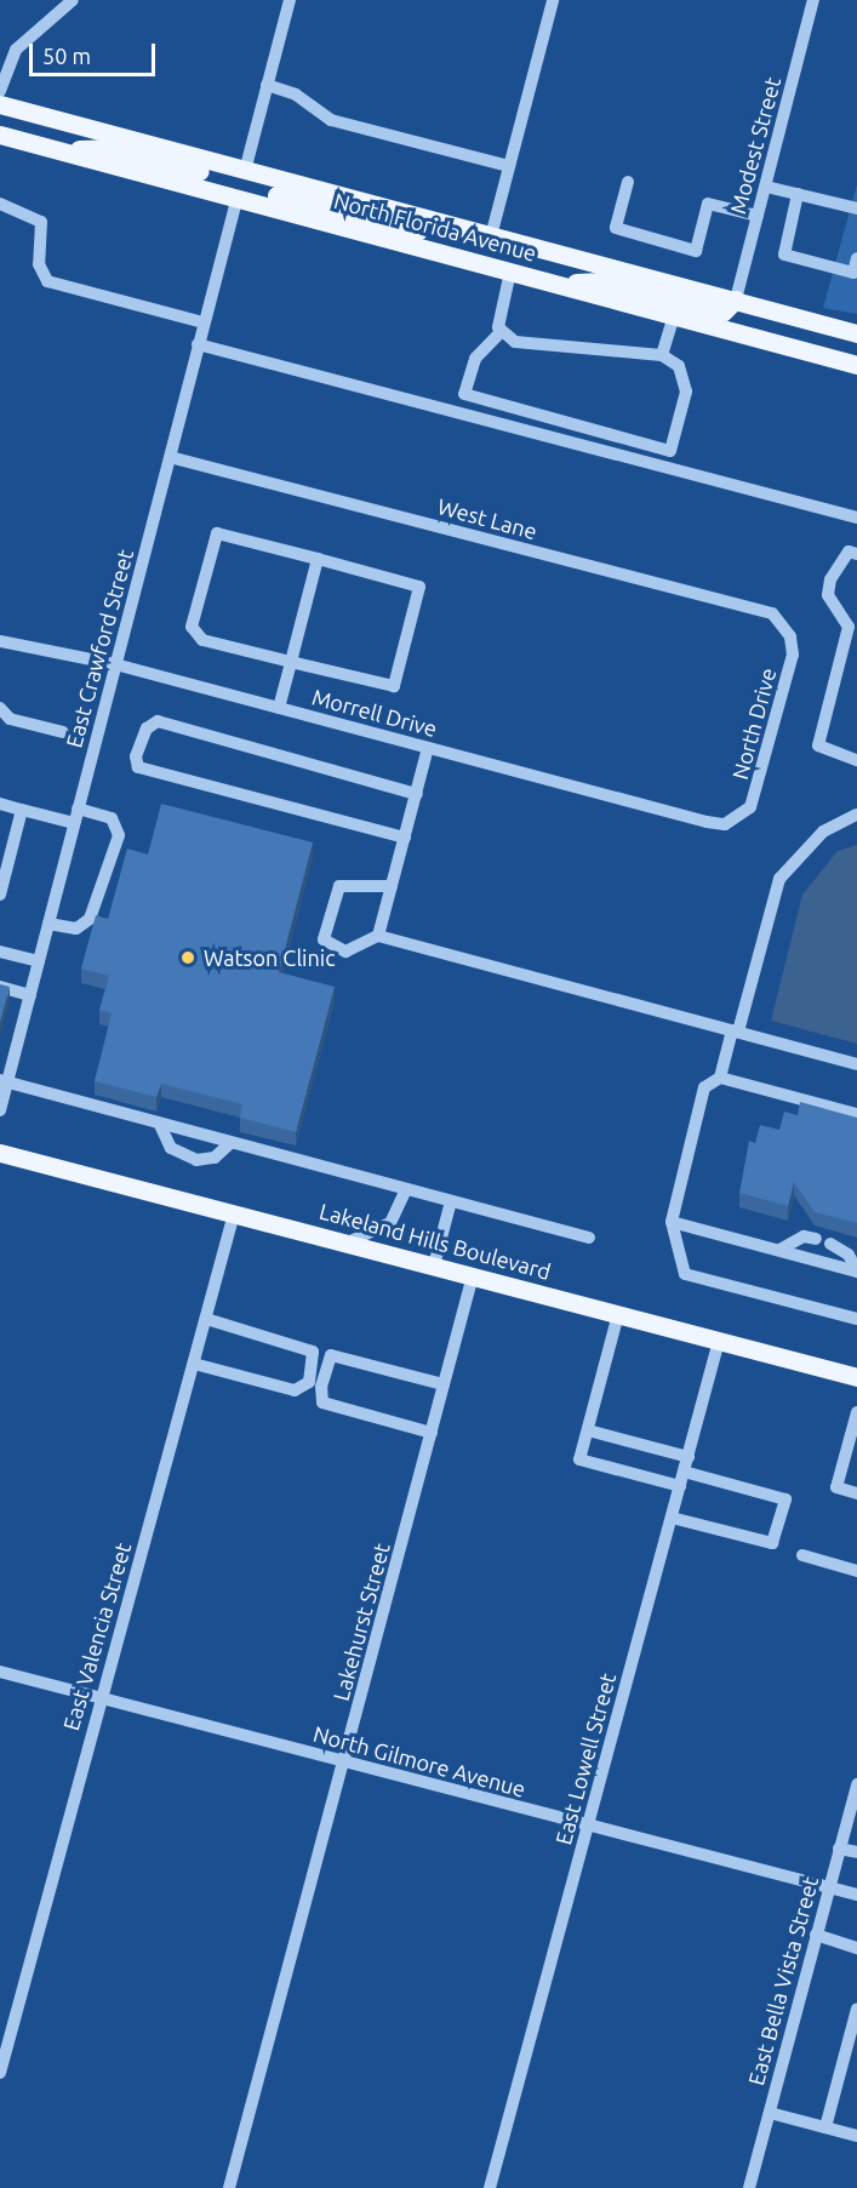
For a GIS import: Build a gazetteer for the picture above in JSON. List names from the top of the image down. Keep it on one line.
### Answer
{"streets":{"main road":["North Florida Avenue","Lakeland Hills Boulevard"],"street":["Modest Street","West Lane","East Crawford Street","Morrell Drive","North Drive","Lakehurst Street","East Valencia Street","East Lowell Street","North Gilmore Avenue","East Bella Vista Street"]},"crossings":[["Modest Street","North Florida Avenue"],["North Florida Avenue","East Crawford Street"],["West Lane","East Crawford Street"],["West Lane","North Drive"],["East Crawford Street","Morrell Drive"],["Morrell Drive","North Drive"],["Lakeland Hills Boulevard","Lakehurst Street"],["Lakeland Hills Boulevard","East Valencia Street"],["Lakeland Hills Boulevard","East Lowell Street"],["Lakehurst Street","North Gilmore Avenue"],["East Valencia Street","North Gilmore Avenue"],["East Lowell Street","North Gilmore Avenue"],["North Gilmore Avenue","East Bella Vista Street"]],"places":["Watson Clinic"],"scale_bar":"50 m"}
